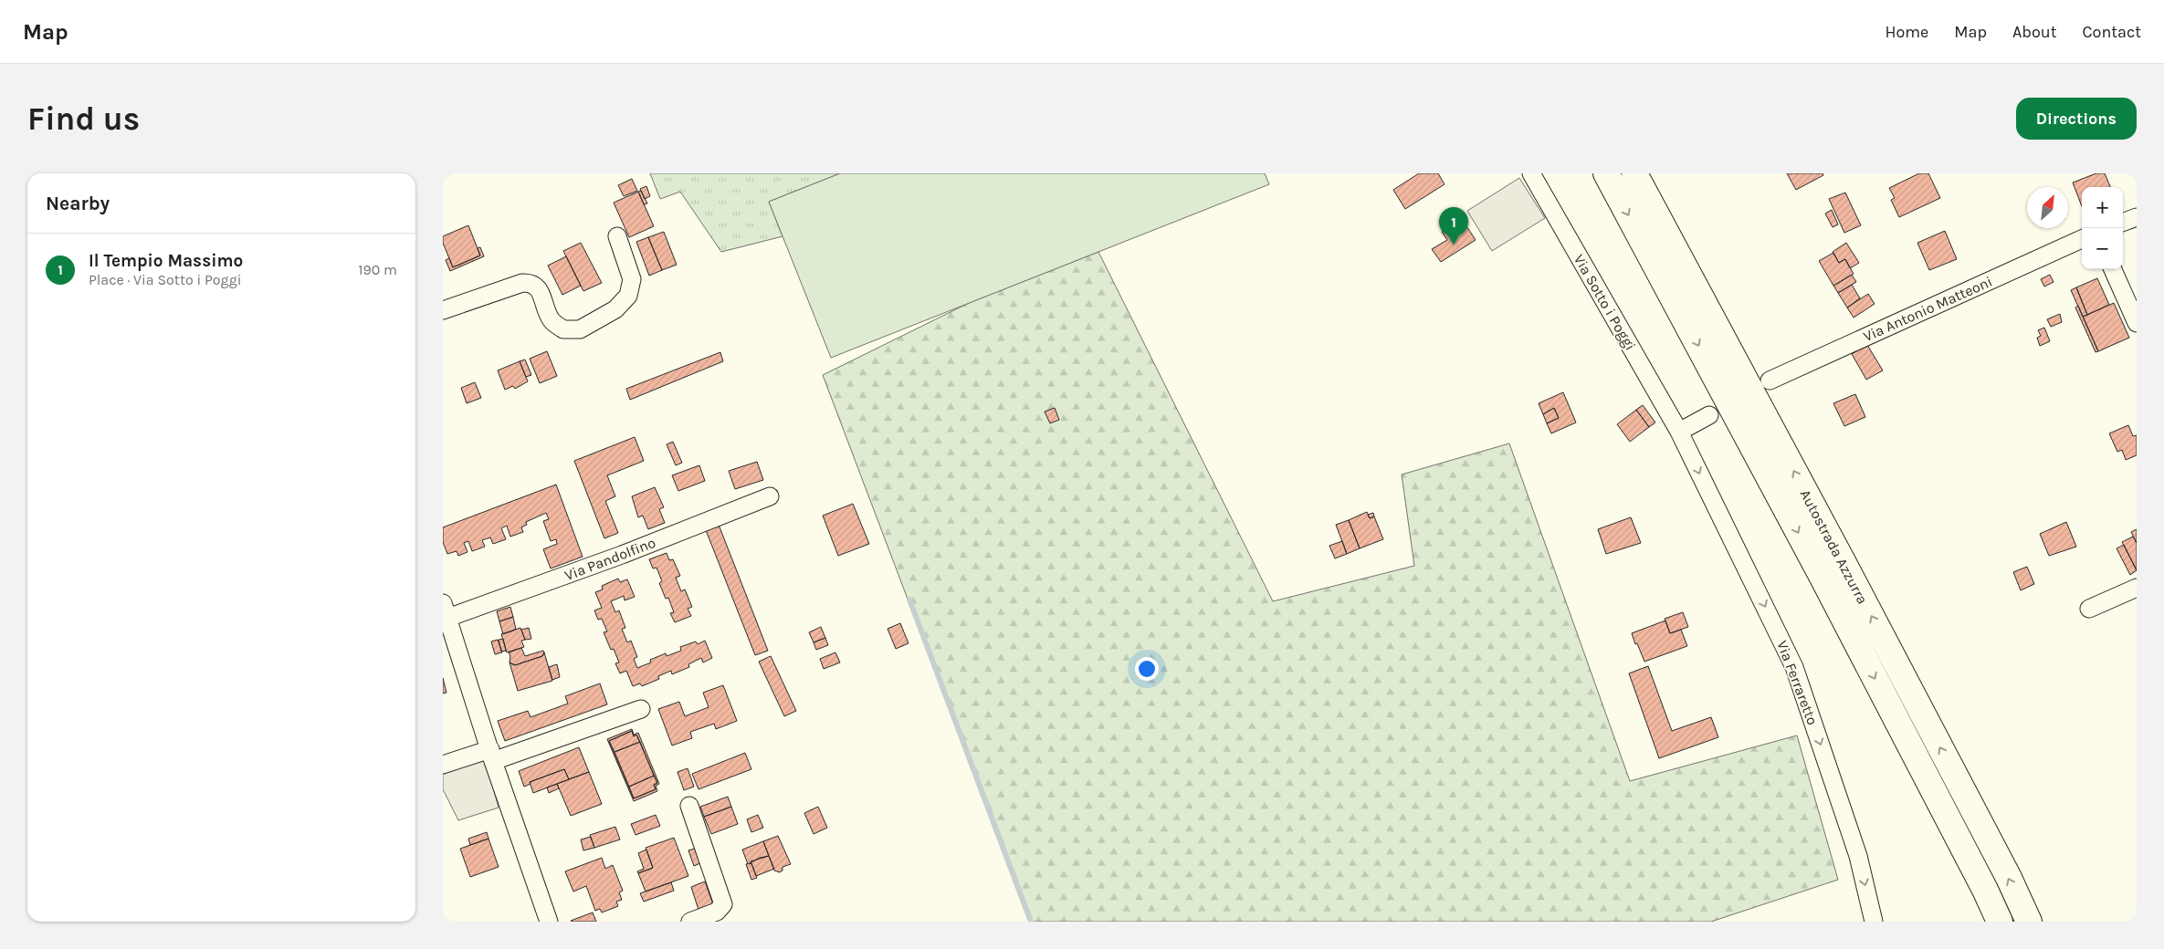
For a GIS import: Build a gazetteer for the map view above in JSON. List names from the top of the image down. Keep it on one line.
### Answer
{"streets":{"highway":["Autostrada Azzurra"],"street":["Via Sotto i Poggi","Via Antonio Matteoni","Via Pandolfino","Via Ferraretto"]},"crossings":[["Via Sotto i Poggi","Via Ferraretto"]],"one_way":["Via Ferraretto"],"north":"top right","page":{"header":"Map","nav":["Home","Map","About","Contact"],"buttons":"Directions","title":"Find us","heading":"Nearby","map_buttons":["+","−"],"pins":"1","list":[{"mark":"1","name":"Il Tempio Massimo","note":"Place · Via Sotto i Poggi","value":"190 m"}]}}
